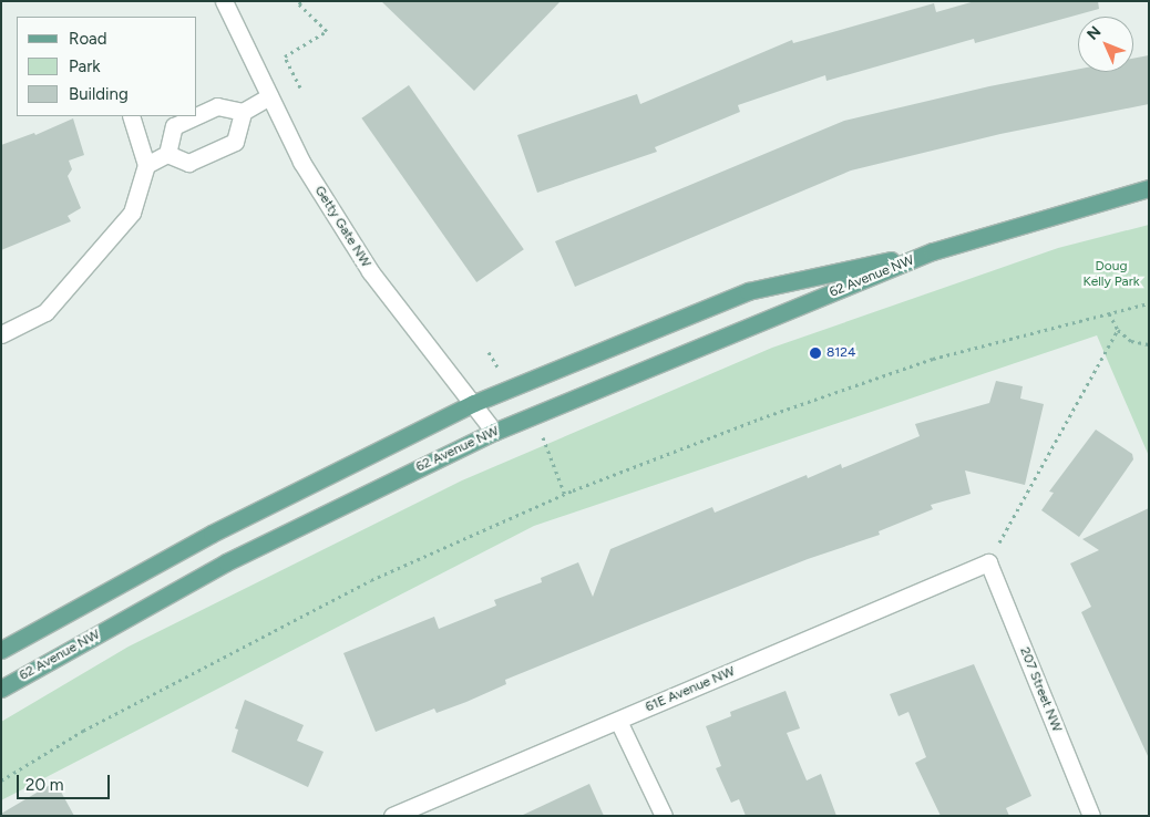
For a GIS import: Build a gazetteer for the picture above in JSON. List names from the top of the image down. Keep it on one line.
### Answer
{"streets":{"main road":["62 Avenue NW"],"street":["Getty Gate NW","61E Avenue NW","207 Street NW"]},"crossings":[["Getty Gate NW","62 Avenue NW"],["61E Avenue NW","207 Street NW"]],"parks":["Doug Kelly Park"],"places":["8124"],"legend":["Road","Park","Building"],"scale_bar":"20 m","north":"top left"}
